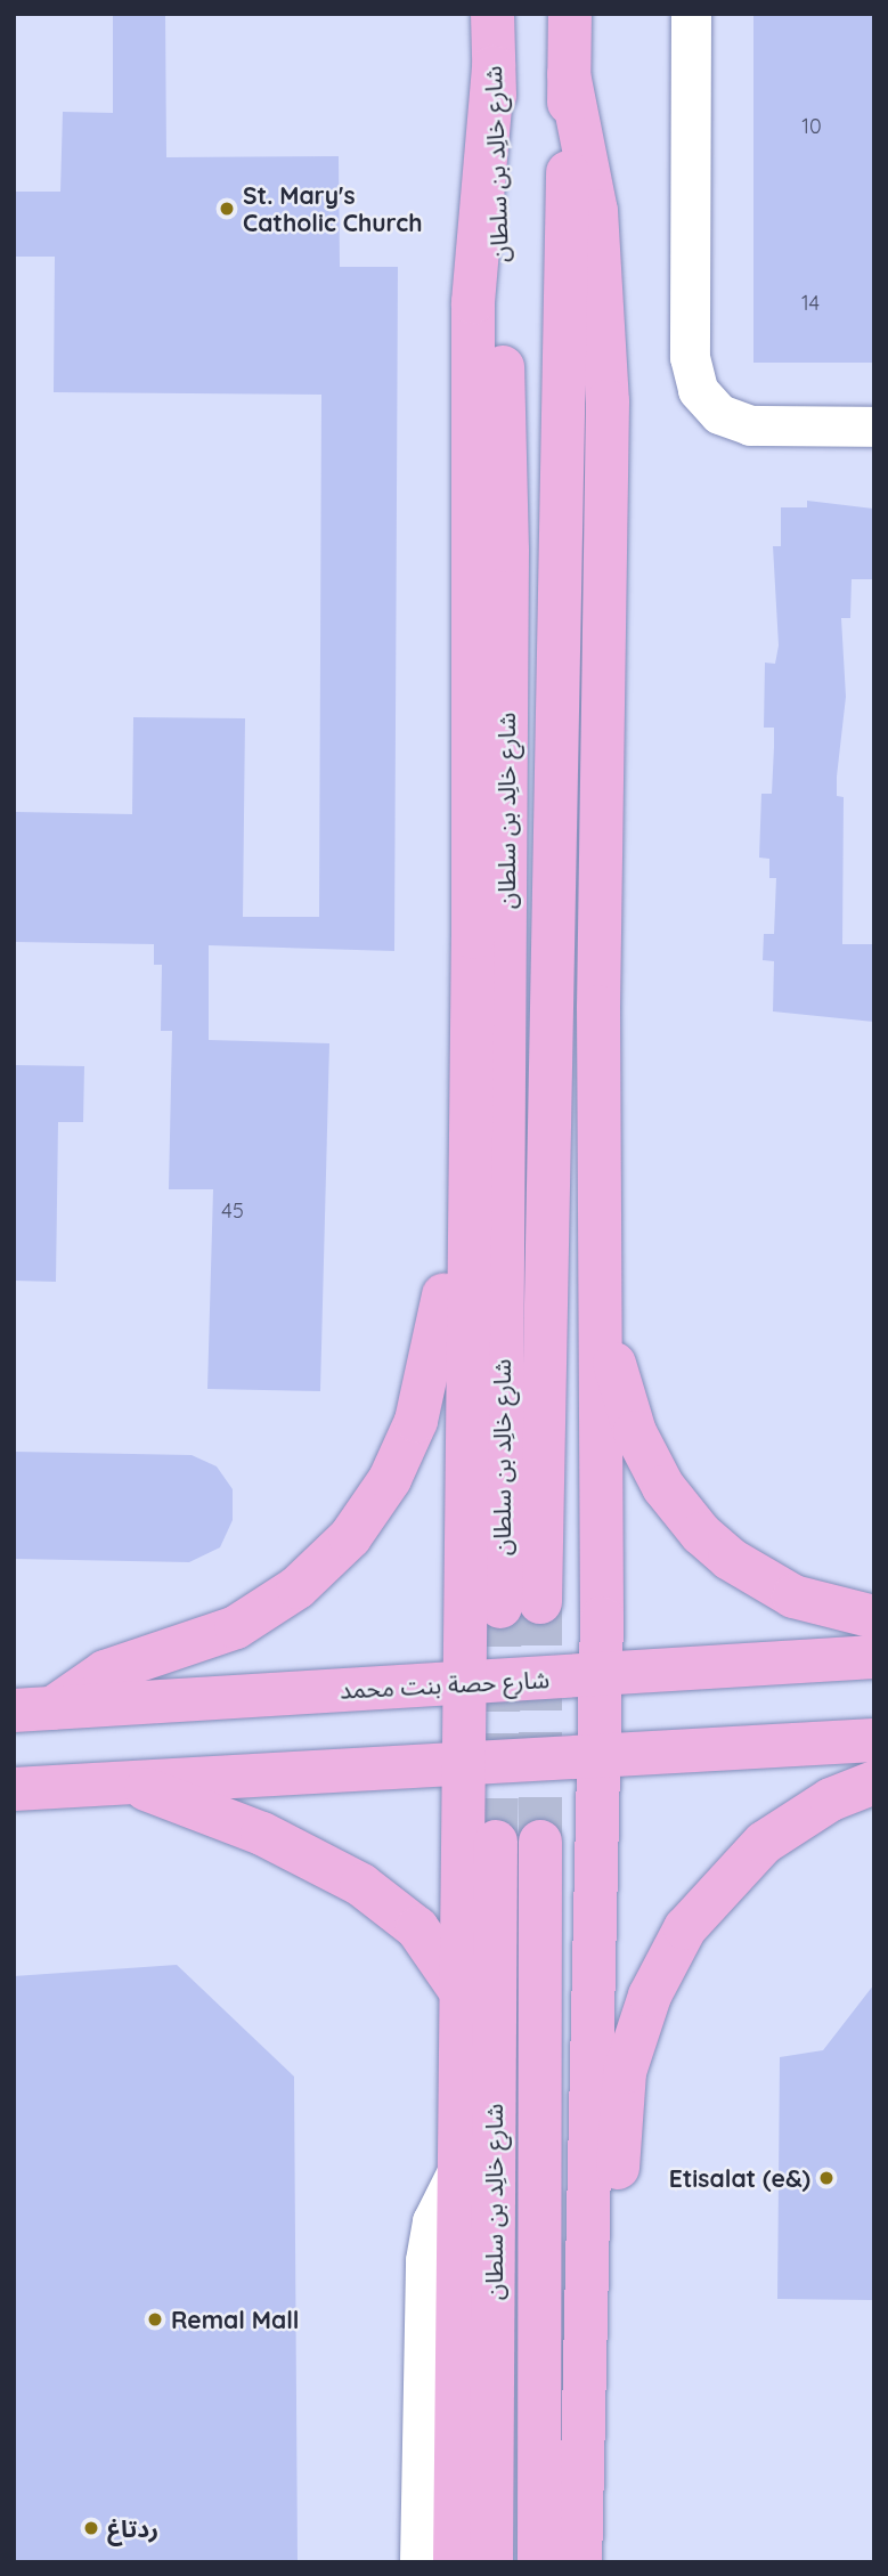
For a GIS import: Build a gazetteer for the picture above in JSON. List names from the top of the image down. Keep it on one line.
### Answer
{"streets":{"main road":["شارع خالِد بن سلطان","شارع حصة بنت محمد"]},"places":["St. Mary's Catholic Church","Etisalat (e&)","Remal Mall","ردتاغ"],"house_numbers":["10","14","45"]}
